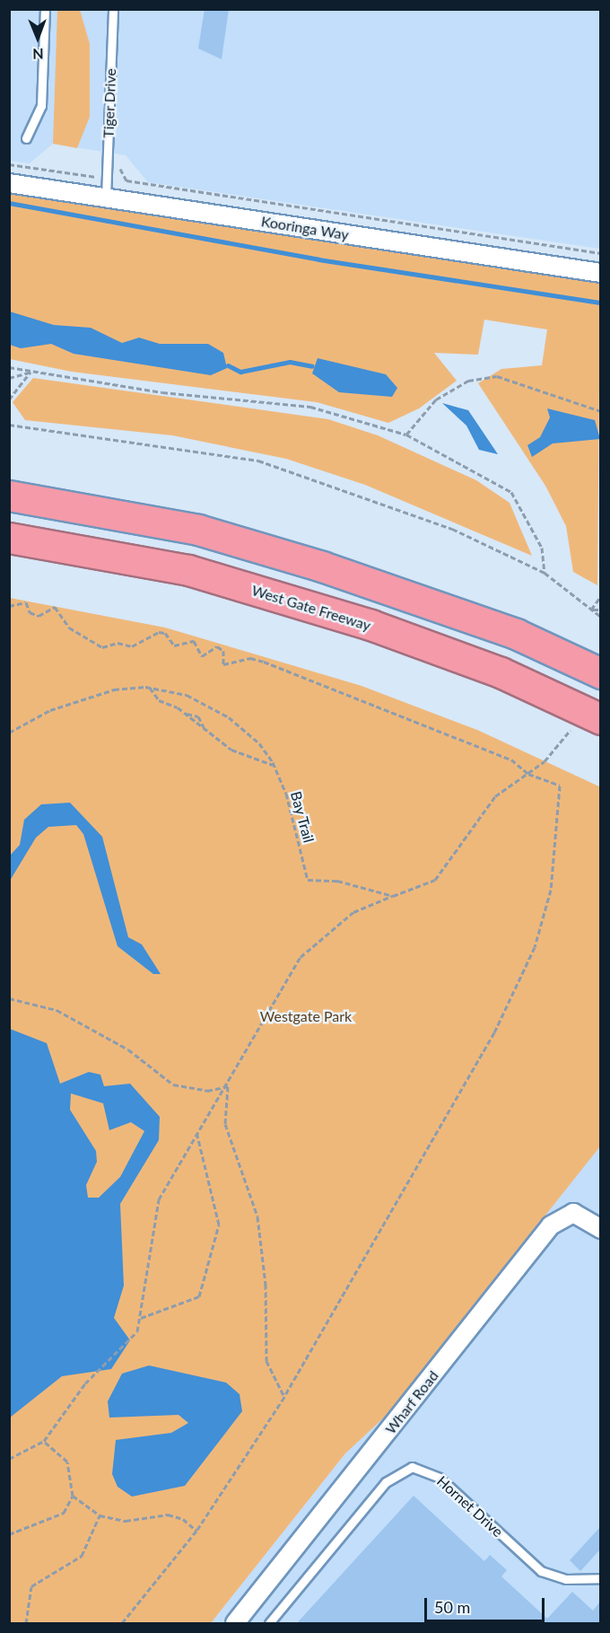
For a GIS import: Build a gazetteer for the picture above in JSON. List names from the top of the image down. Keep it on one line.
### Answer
{"streets":{"highway":["West Gate Freeway"],"street":["Kooringa Way","Wharf Road"],"lane":["Tiger Drive","Hornet Drive"],"path":["Bay Trail"]},"crossings":[["Tiger Drive","Kooringa Way"]],"parks":["Westgate Park"],"scale_bar":"50 m","north":"bottom"}
